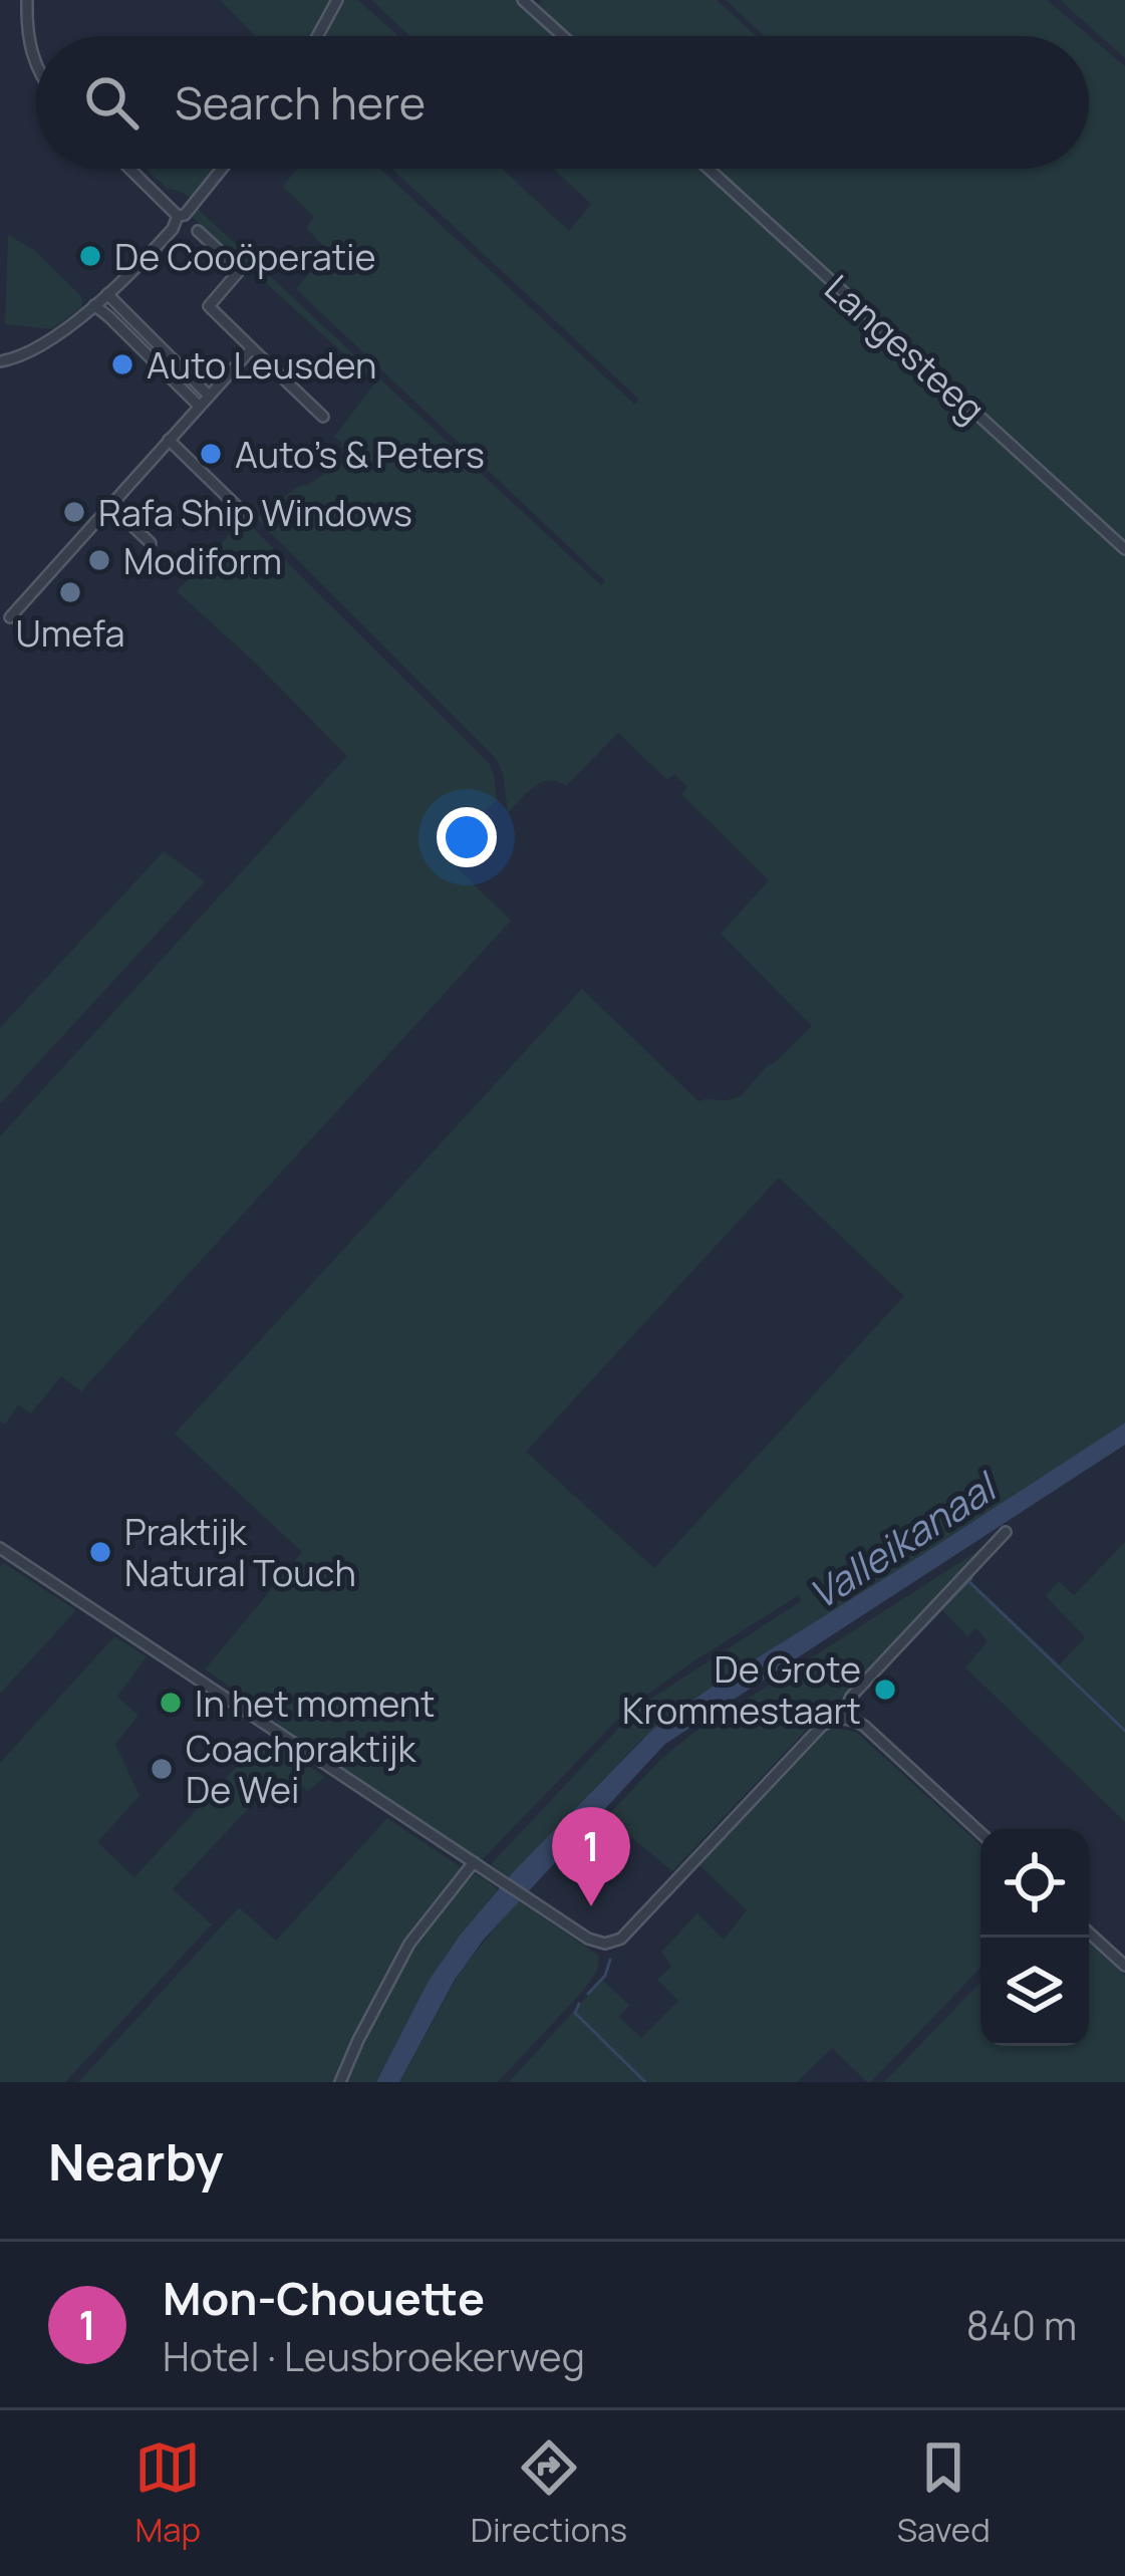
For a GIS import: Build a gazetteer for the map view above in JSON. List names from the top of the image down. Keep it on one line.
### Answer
{"streets":{"street":["Langesteeg"]},"water":["Valleikanaal"],"places":["De Cooöperatie","Auto Leusden","Auto's & Peters","Rafa Ship Windows","Modiform","Umefa","Praktijk Natural Touch","De Grote Krommestaart","In het moment","Coachpraktijk De Wei"],"page":{"search":"Search here","pins":"1","heading":"Nearby","list":[{"mark":"1","name":"Mon-Chouette","note":"Hotel · Leusbroekerweg","value":"840 m"}],"nav":["Map","Directions","Saved"]}}
